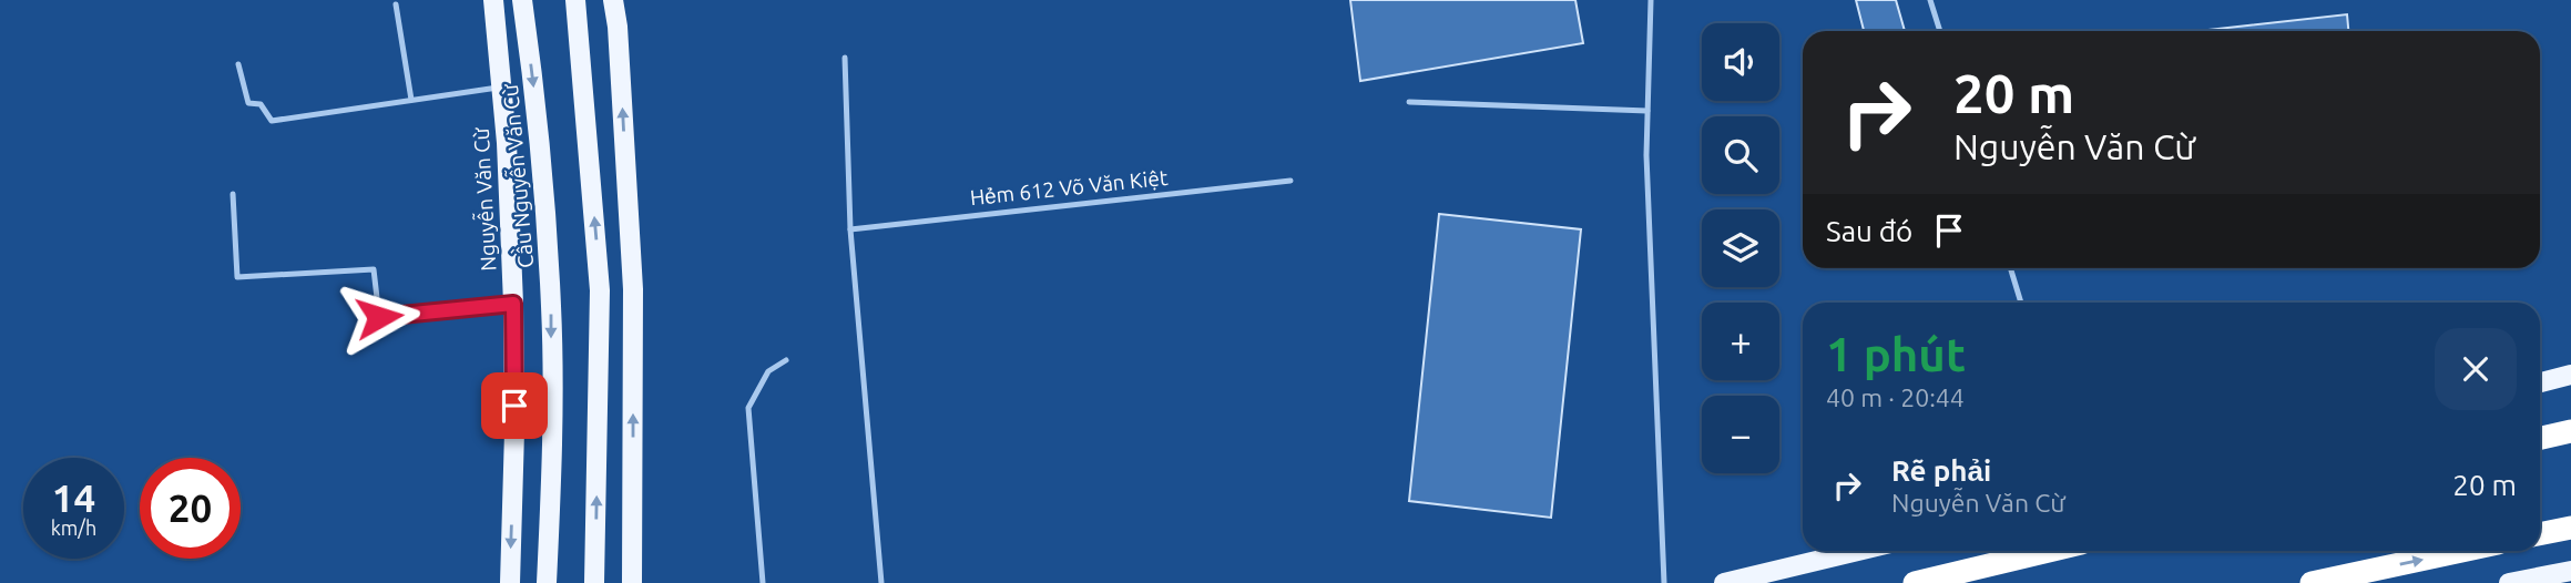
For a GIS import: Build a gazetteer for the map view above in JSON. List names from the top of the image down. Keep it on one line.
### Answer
{"streets":{"main road":["Cầu Nguyễn Văn Cừ","Nguyễn Văn Cừ"],"lane":["Hẻm 612 Võ Văn Kiệt"]},"page":{"map_buttons":["+","−"],"turn":["20 m","Nguyễn Văn Cừ"],"then":"Sau đó","heading":["1 phút","40 m · 20:44"],"list":[{"name":"Rẽ phải","note":"Nguyễn Văn Cừ","value":"20 m"}],"speed":"14 km/h","limit":"20"}}
